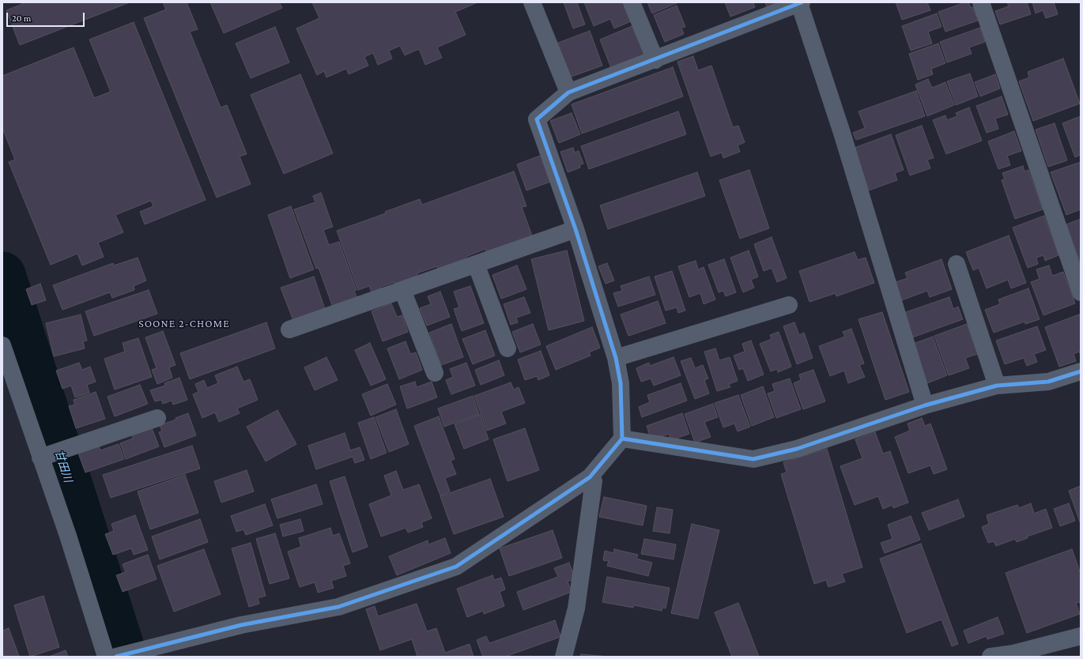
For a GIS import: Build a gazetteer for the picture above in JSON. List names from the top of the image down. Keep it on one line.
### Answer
{"districts":["SOONE 2-CHOME"],"water":["甘田川"],"scale_bar":"20 m"}
